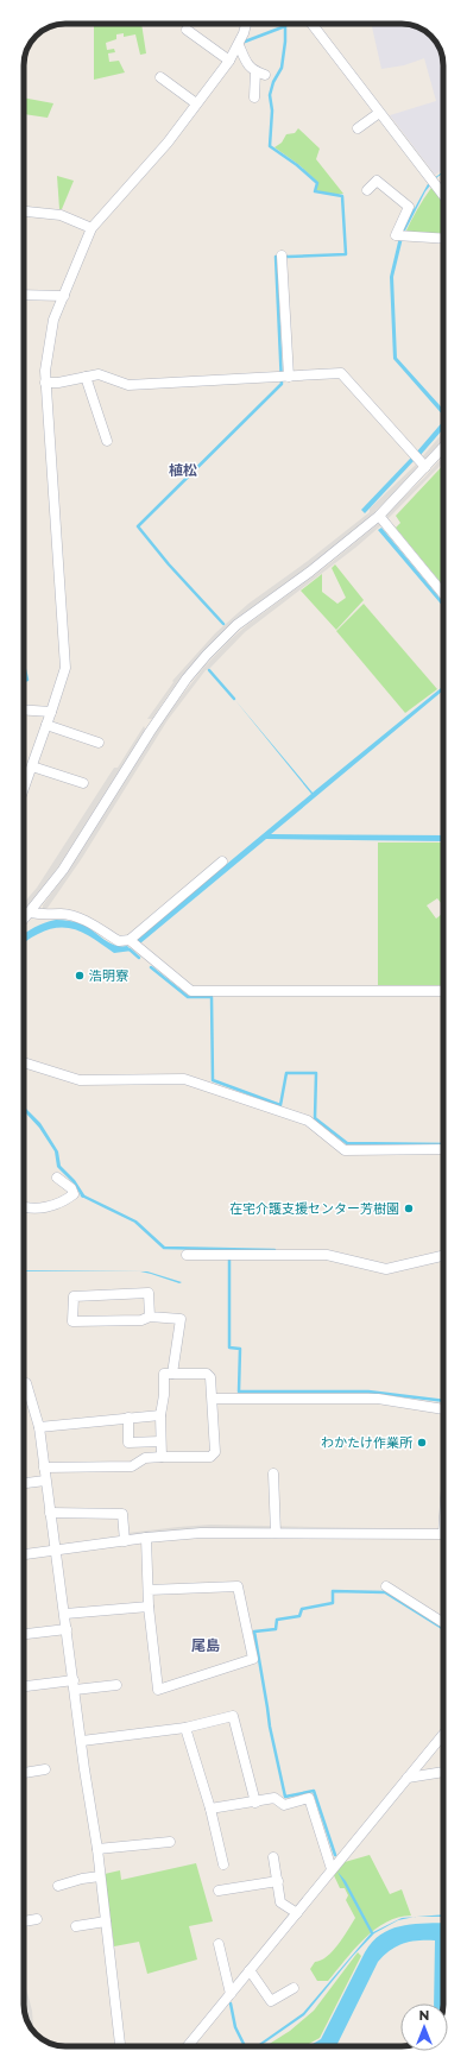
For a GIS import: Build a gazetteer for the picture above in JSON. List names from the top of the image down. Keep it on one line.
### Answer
{"districts":["植松","尾島"],"places":["浩明寮","在宅介護支援センター芳樹園","わかたけ作業所"],"north":"top"}
